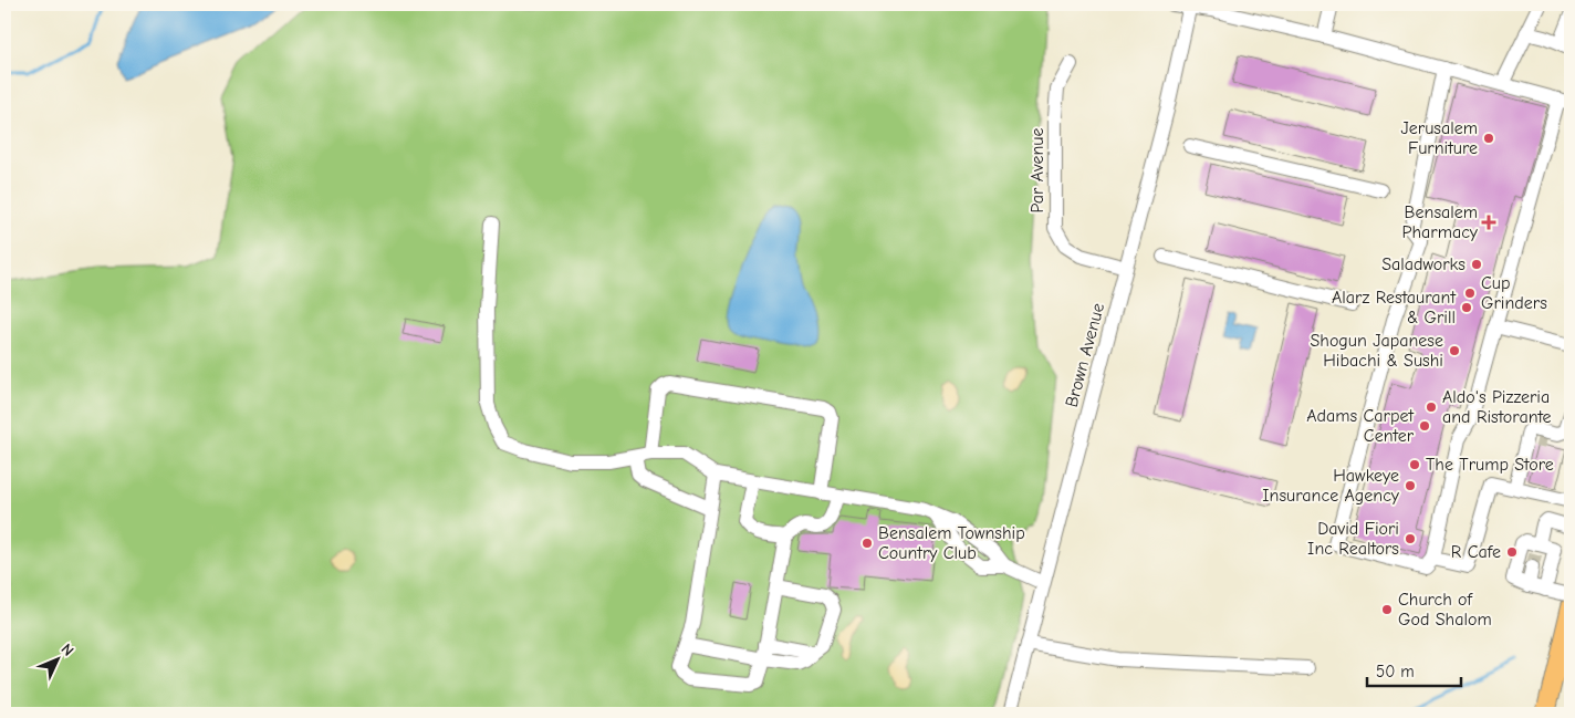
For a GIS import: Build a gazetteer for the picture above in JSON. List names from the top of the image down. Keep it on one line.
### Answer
{"streets":{"street":["Par Avenue","Brown Avenue"]},"crossings":[["Par Avenue","Brown Avenue"]],"places":{"other":["Jerusalem Furniture","Saladworks","Cup Grinders","Alarz Restaurant & Grill","Shogun Japanese Hibachi & Sushi","Aldo's Pizzeria and Ristorante","Adams Carpet Center","The Trump Store","Hawkeye Insurance Agency","David Fiori Inc Realtors","Bensalem Township Country Club","R Cafe","Church of God Shalom"],"health":["Bensalem Pharmacy"]},"scale_bar":"50 m","north":"top right"}
